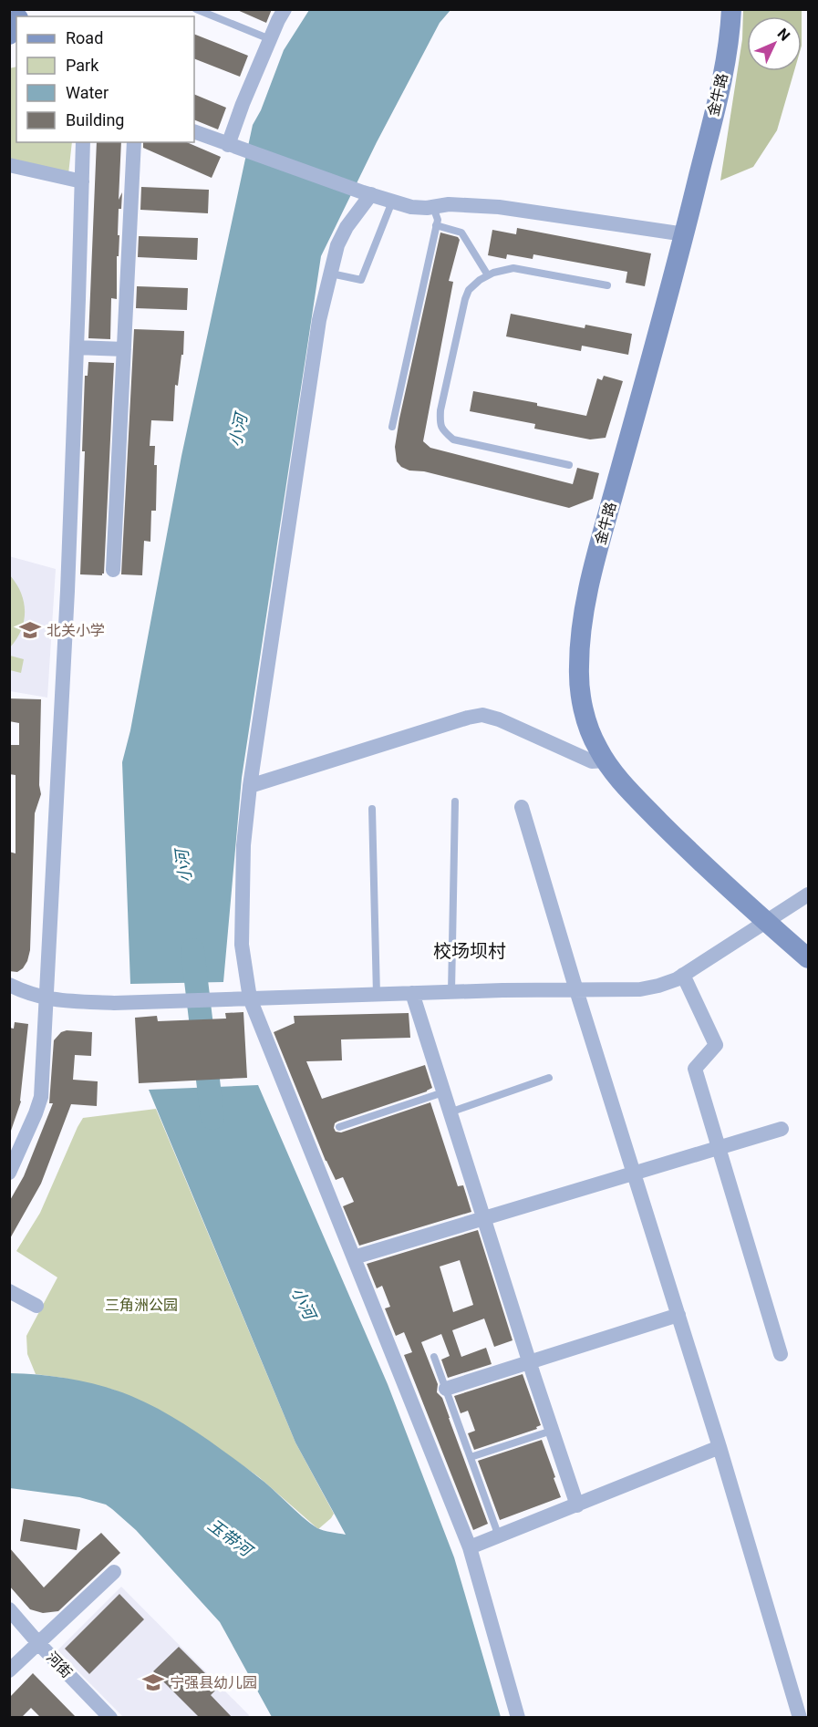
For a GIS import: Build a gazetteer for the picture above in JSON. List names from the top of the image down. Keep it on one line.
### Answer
{"streets":{"main road":["金牛路"],"street":["河街"]},"districts":["校场坝村"],"water":["小河","玉带河"],"parks":["三角洲公园"],"places":{"school or university":["北关小学","宁强县幼儿园"]},"legend":["Road","Park","Water","Building"],"north":"top right"}
